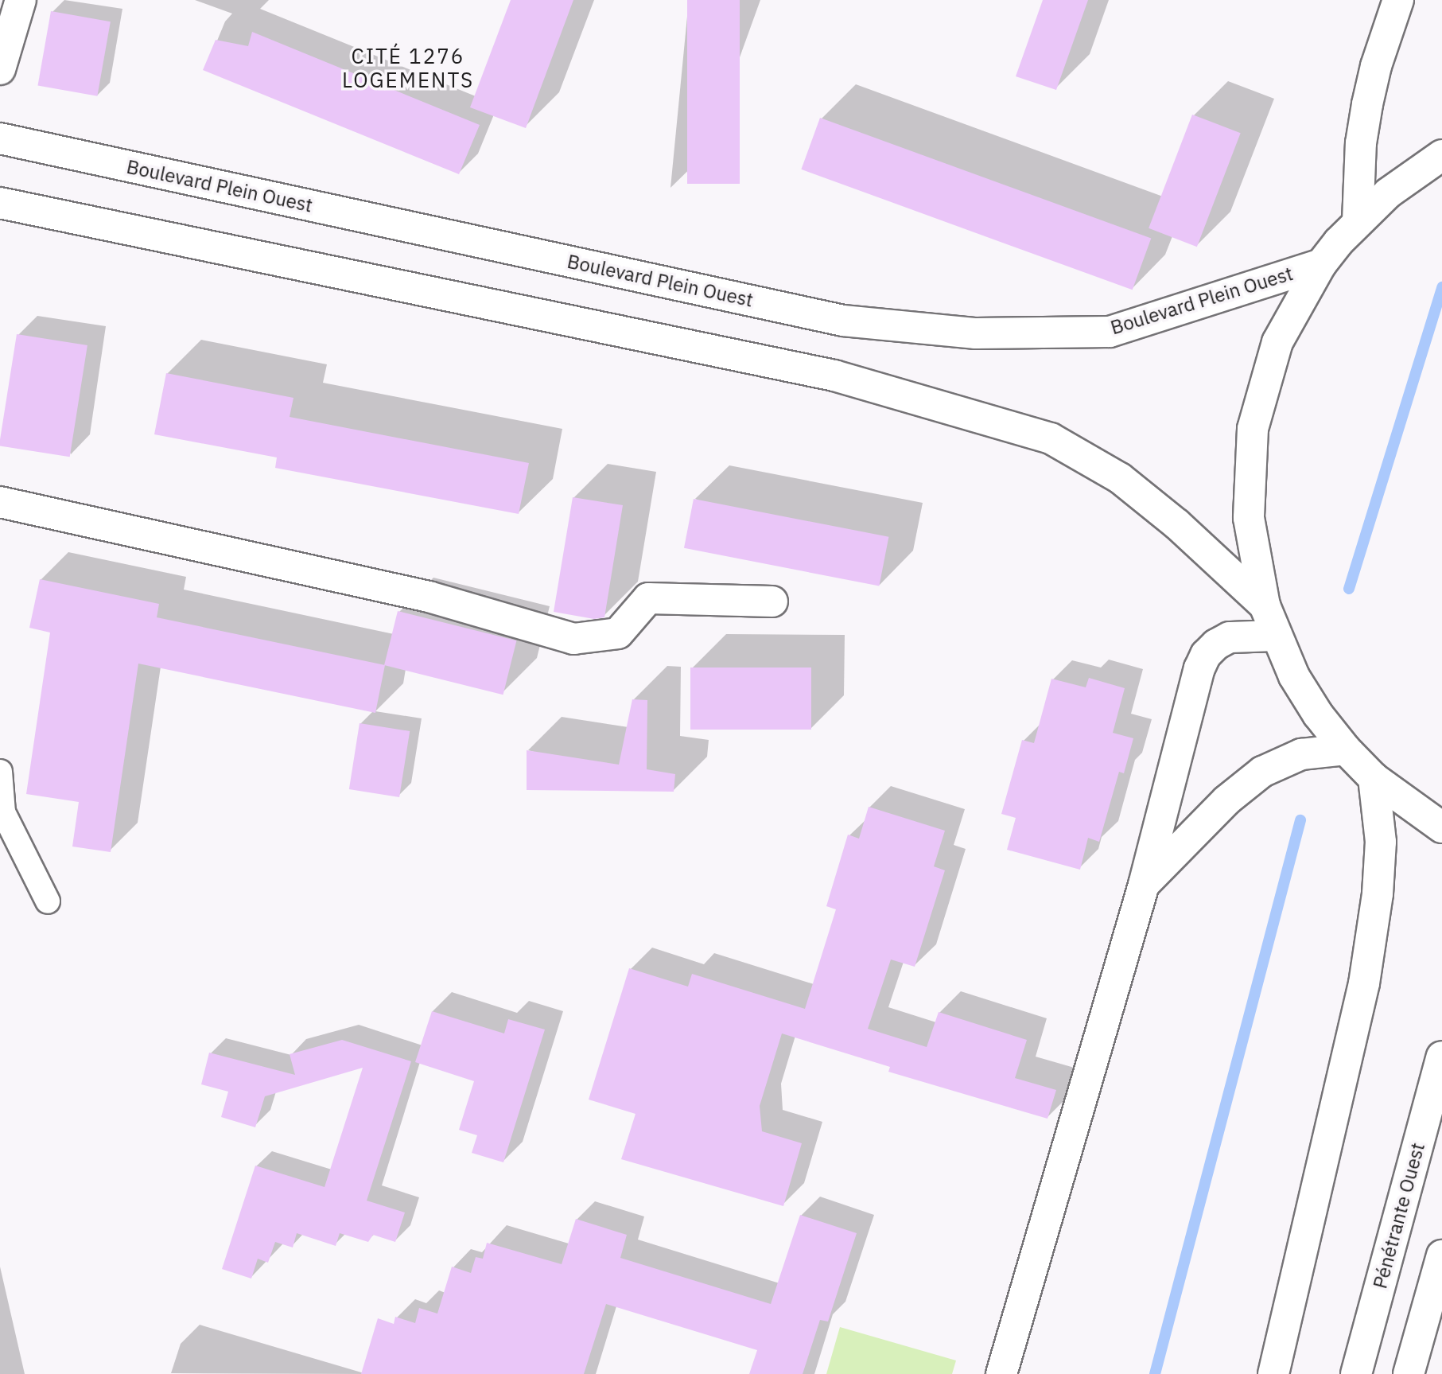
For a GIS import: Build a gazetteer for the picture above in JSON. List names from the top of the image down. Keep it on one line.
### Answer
{"streets":{"main road":["Boulevard Plein Ouest","Pénétrante Ouest"]},"districts":["CITÉ 1276 LOGEMENTS"]}
